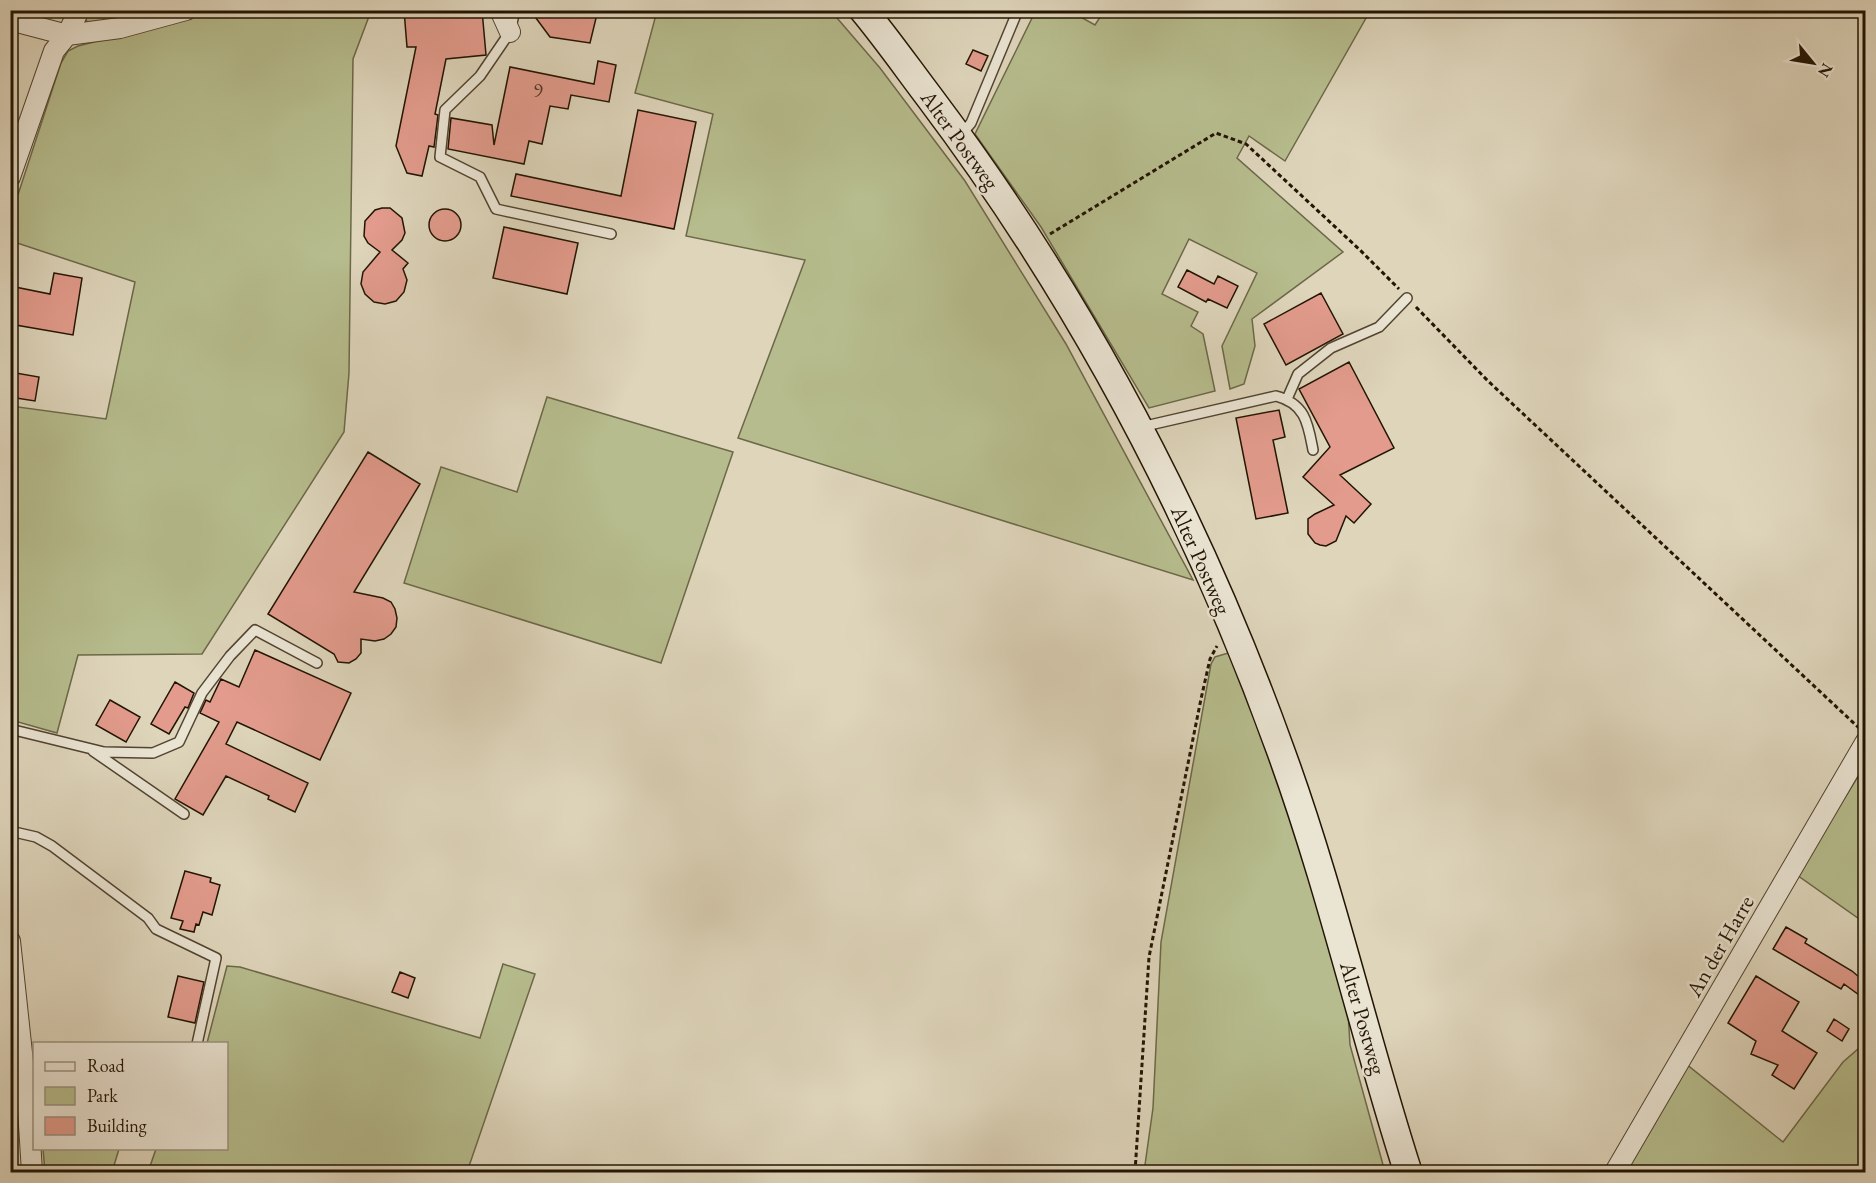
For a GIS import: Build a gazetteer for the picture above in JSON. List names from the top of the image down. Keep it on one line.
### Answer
{"streets":{"main road":["Alter Postweg"],"street":["An der Harre"]},"house_numbers":["9"],"legend":["Road","Park","Building"],"north":"bottom right"}
